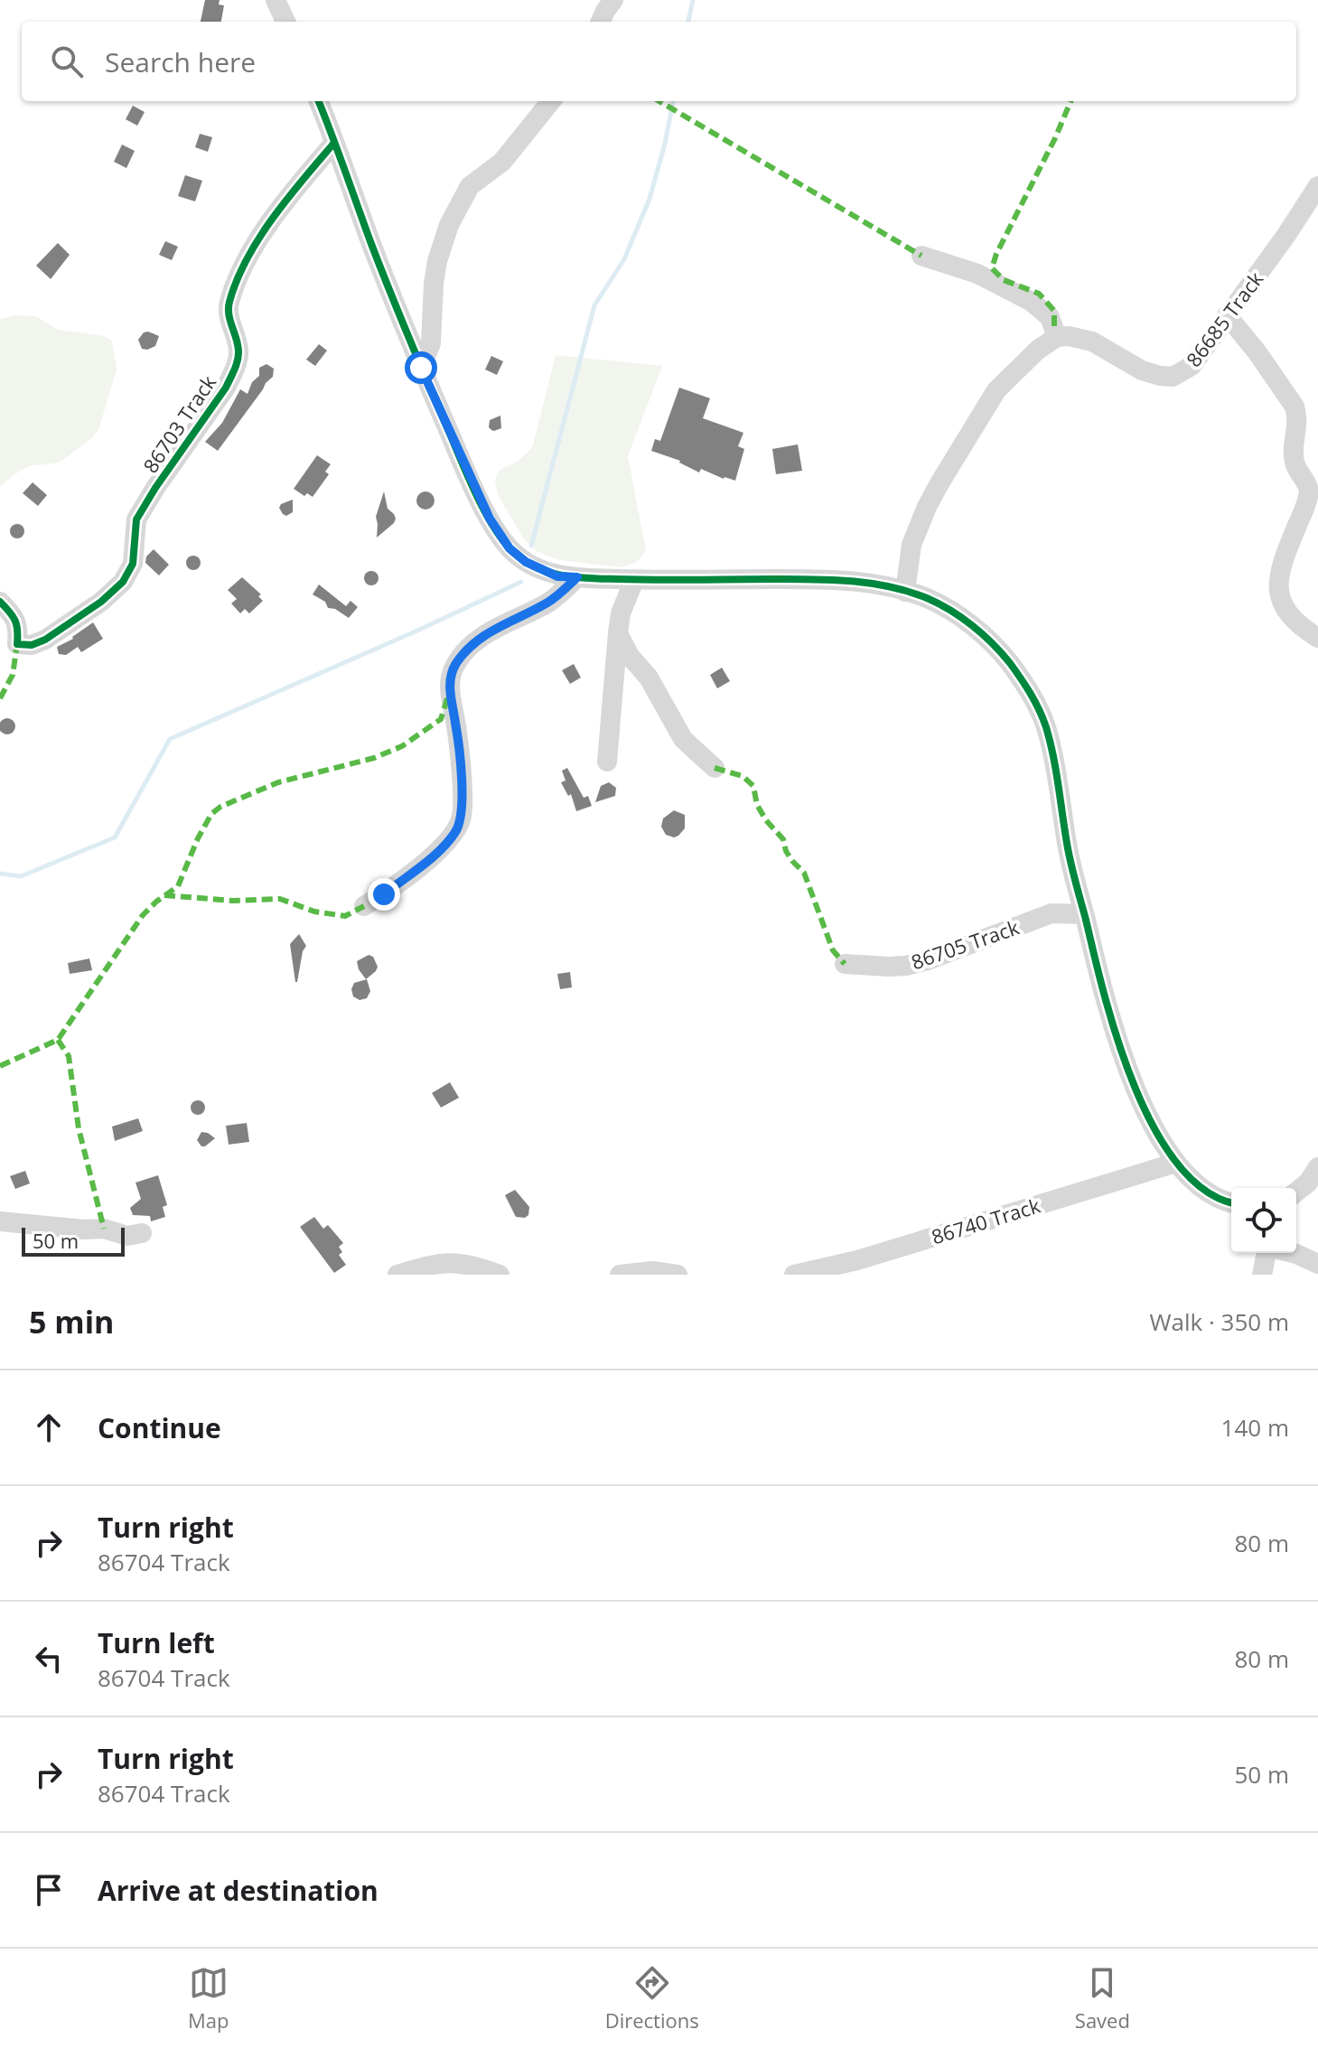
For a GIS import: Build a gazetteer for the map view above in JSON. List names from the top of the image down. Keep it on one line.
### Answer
{"streets":{"street":["86685 Track","86703 Track","86705 Track","86740 Track"]},"scale_bar":"50 m","page":{"search":"Search here","scale":"50 m","heading":["5 min","Walk · 350 m"],"list":[["Continue","140 m"],["Turn right","86704 Track","80 m"],["Turn left","86704 Track","80 m"],["Turn right","86704 Track","50 m"],"Arrive at destination"],"nav":["Map","Directions","Saved"]}}
